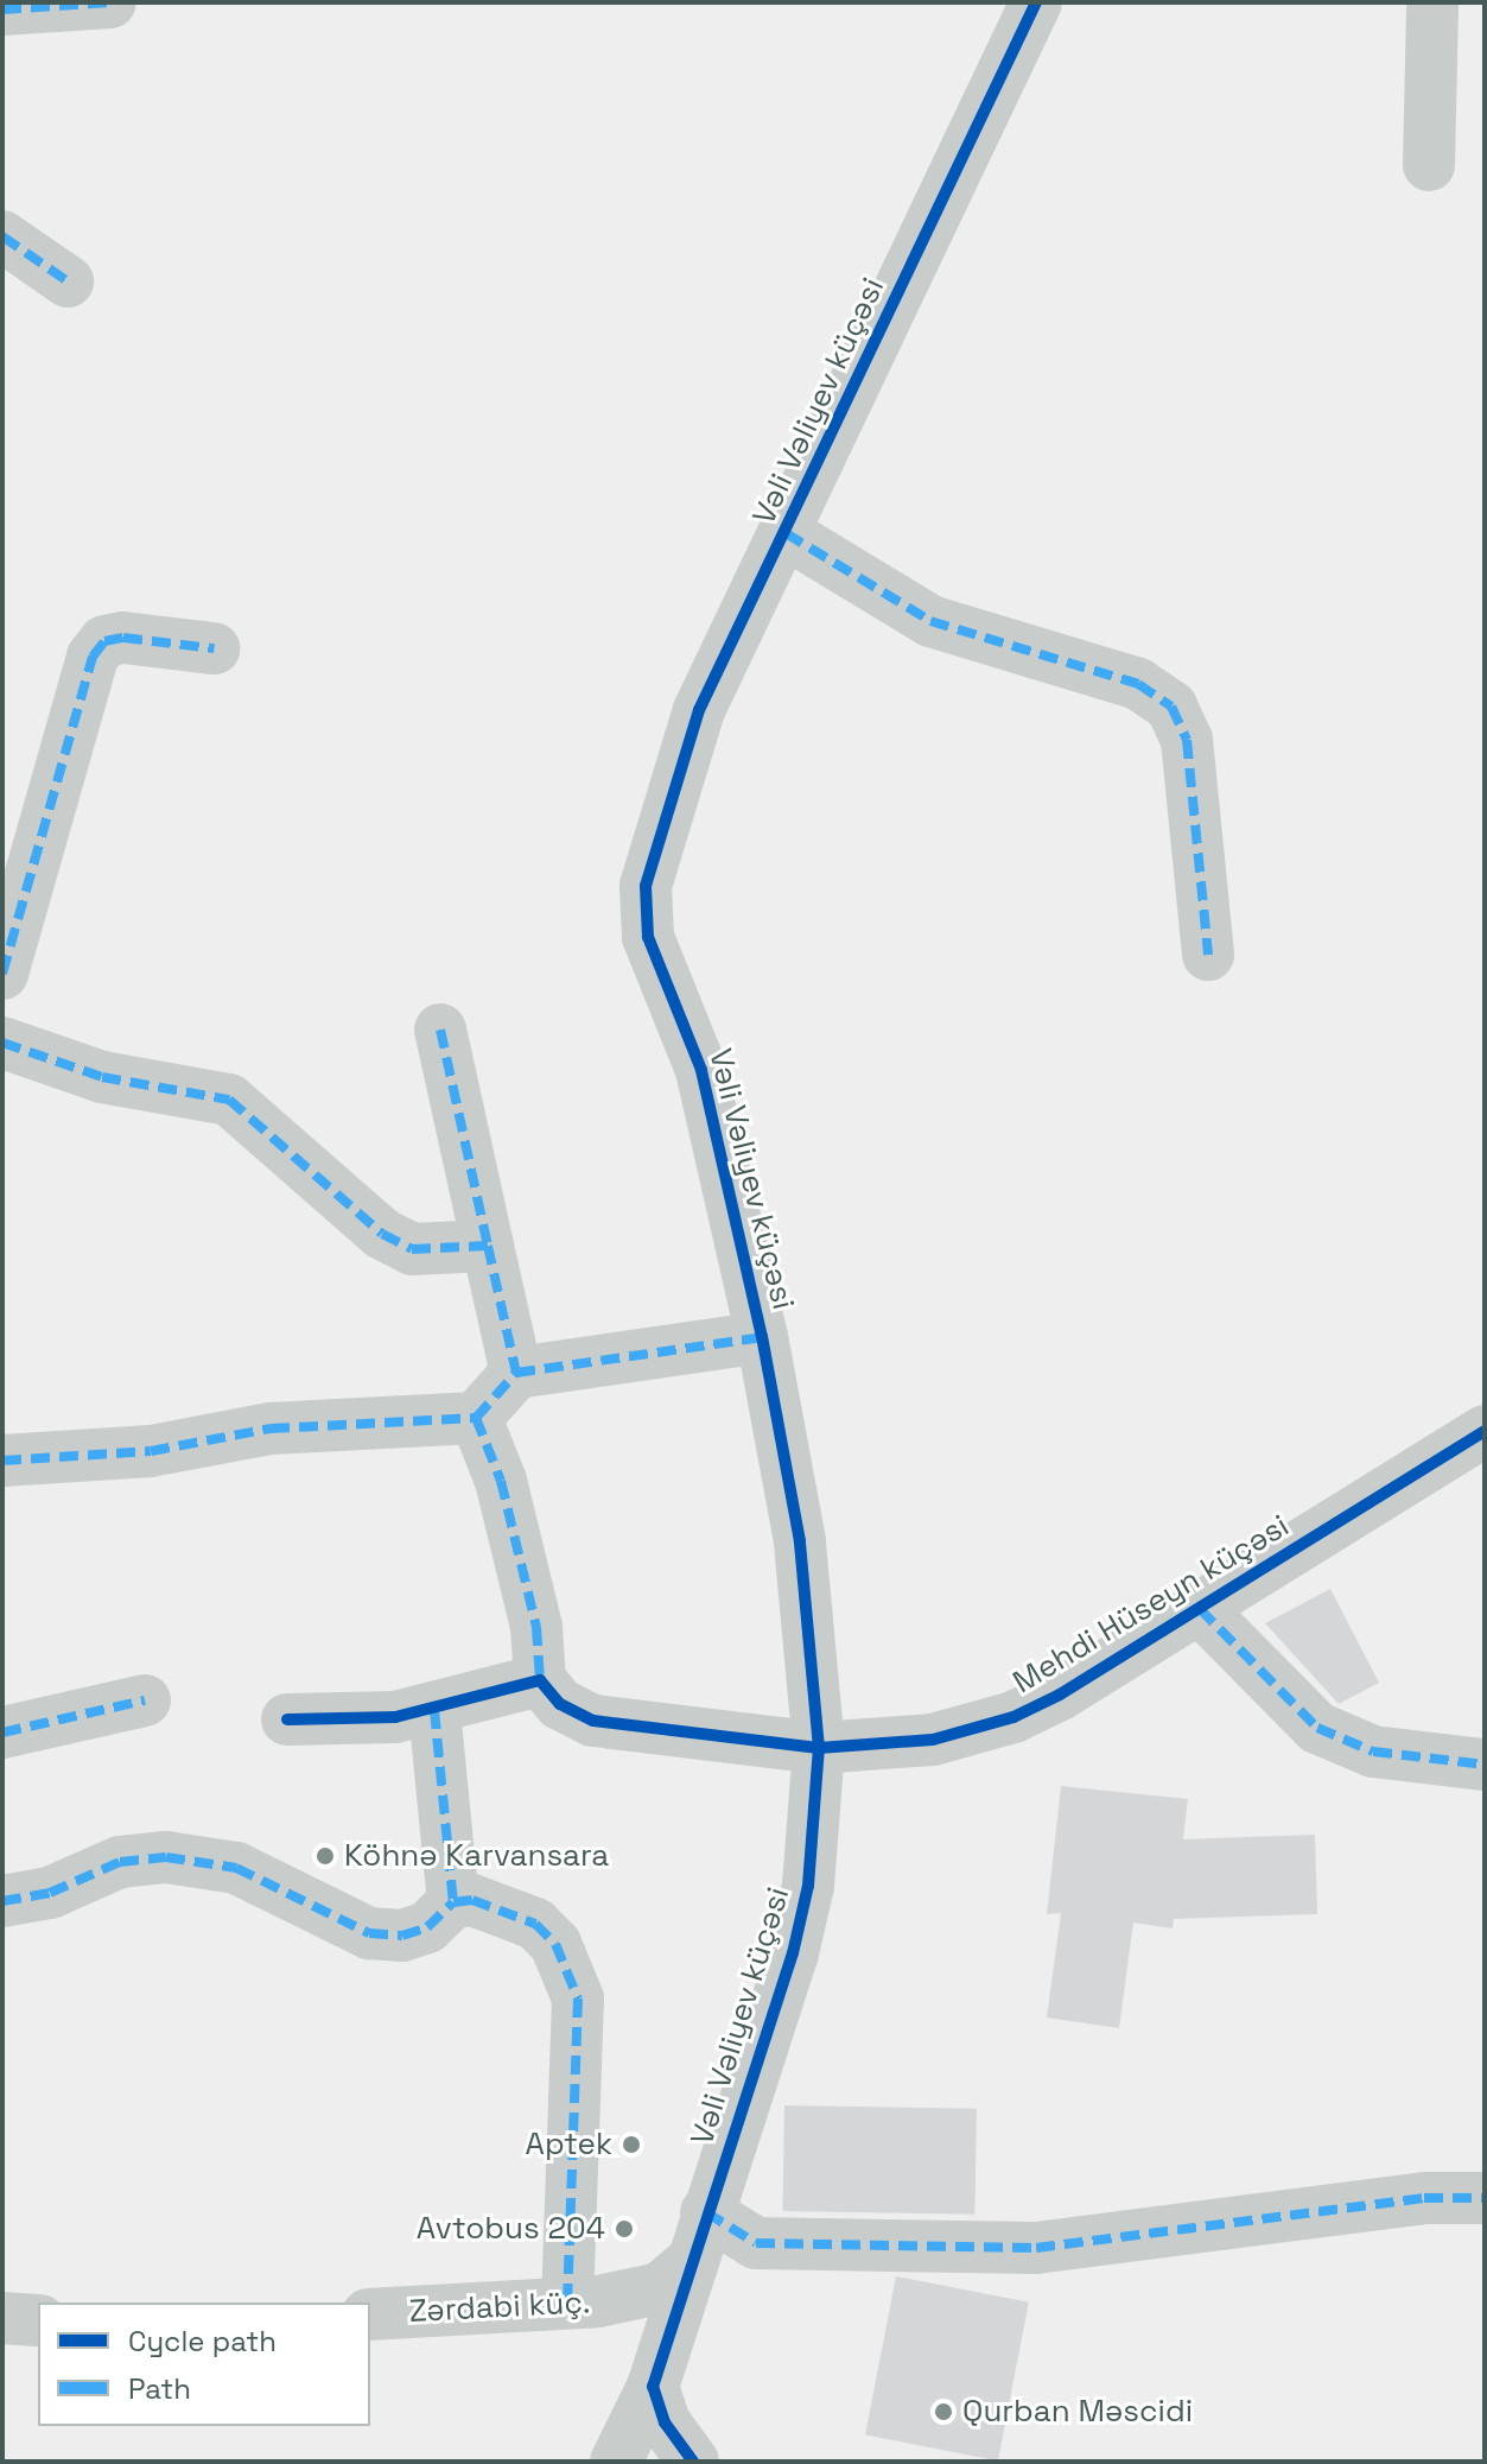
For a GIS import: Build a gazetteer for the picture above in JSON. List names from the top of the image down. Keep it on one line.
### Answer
{"streets":{"street":["Vəli Vəliyev küçəsi","Mehdi Hüseyn küçəsi","Zərdabi küç."]},"crossings":[["Vəli Vəliyev küçəsi","Mehdi Hüseyn küçəsi"],["Vəli Vəliyev küçəsi","Zərdabi küç."]],"places":["Köhnə Karvansara","Aptek","Avtobus 204","Qurban Məscidi"],"legend":["Cycle path","Path"]}
